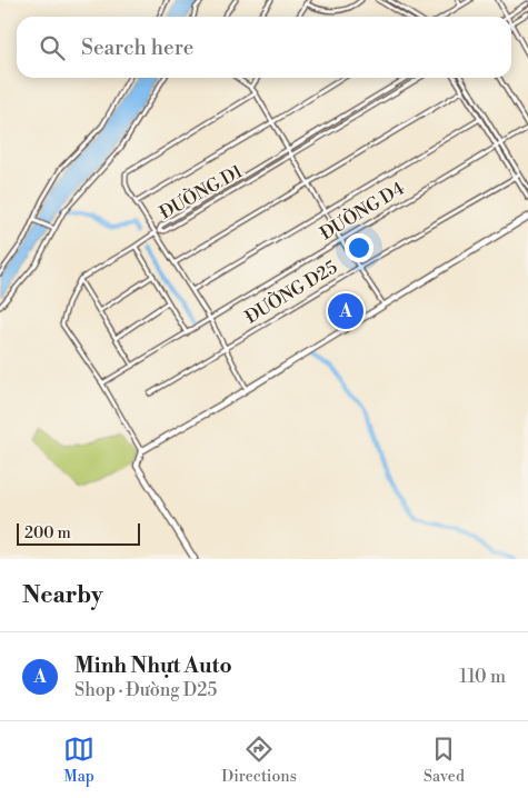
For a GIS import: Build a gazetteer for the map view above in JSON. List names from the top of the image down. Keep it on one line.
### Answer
{"streets":{"street":["ĐƯỜNG D1","ĐƯỜNG D4","ĐƯỜNG D25"]},"scale_bar":"200 m","page":{"search":"Search here","pins":"A","scale":"200 m","heading":"Nearby","list":[{"mark":"A","name":"Minh Nhựt Auto","note":"Shop · Đường D25","value":"110 m"}],"nav":["Map","Directions","Saved"]}}
